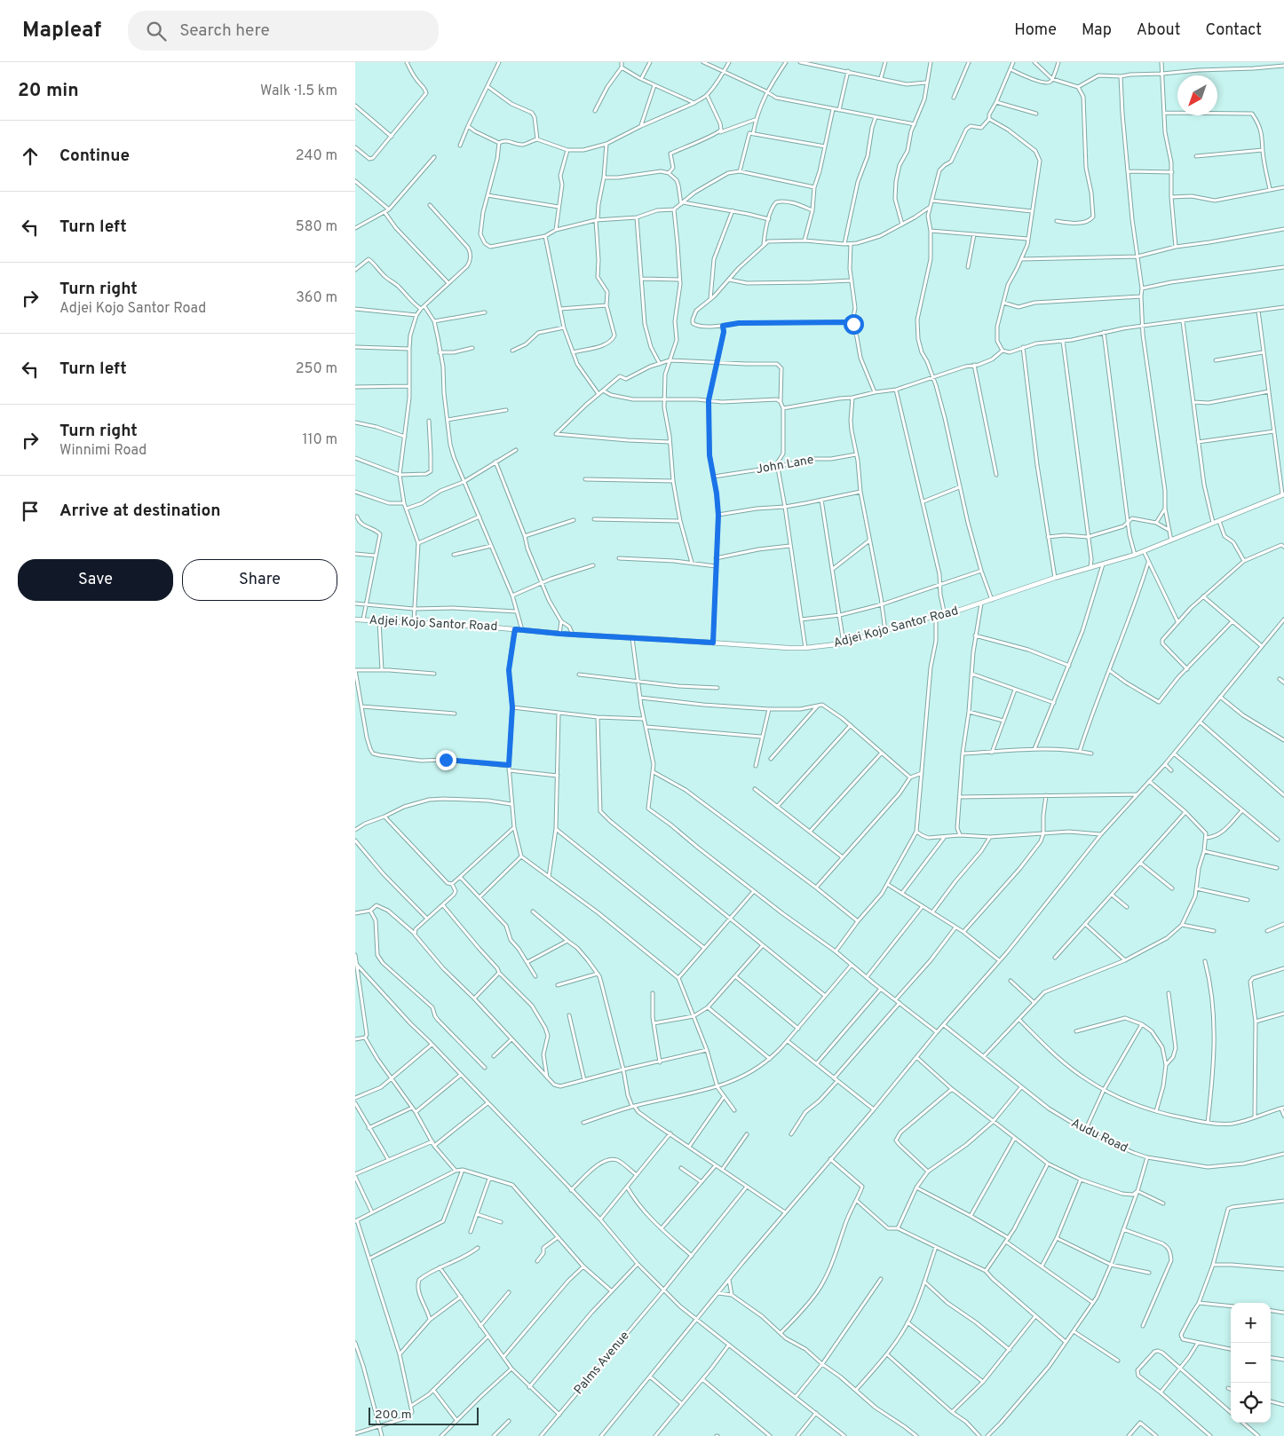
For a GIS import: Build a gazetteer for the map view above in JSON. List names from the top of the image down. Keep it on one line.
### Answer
{"streets":{"street":["John Lane","Adjei Kojo Santor Road","Audu Road","Palms Avenue"]},"scale_bar":"200 m","north":"bottom left","page":{"header":"Mapleaf","search":"Search here","nav":["Home","Map","About","Contact"],"heading":["20 min","Walk · 1.5 km"],"list":[["Continue","240 m"],["Turn left","580 m"],["Turn right","Adjei Kojo Santor Road","360 m"],["Turn left","250 m"],["Turn right","Winnimi Road","110 m"],"Arrive at destination"],"buttons":["Save","Share"],"map_buttons":["+","−"],"scale":"200 m"}}
